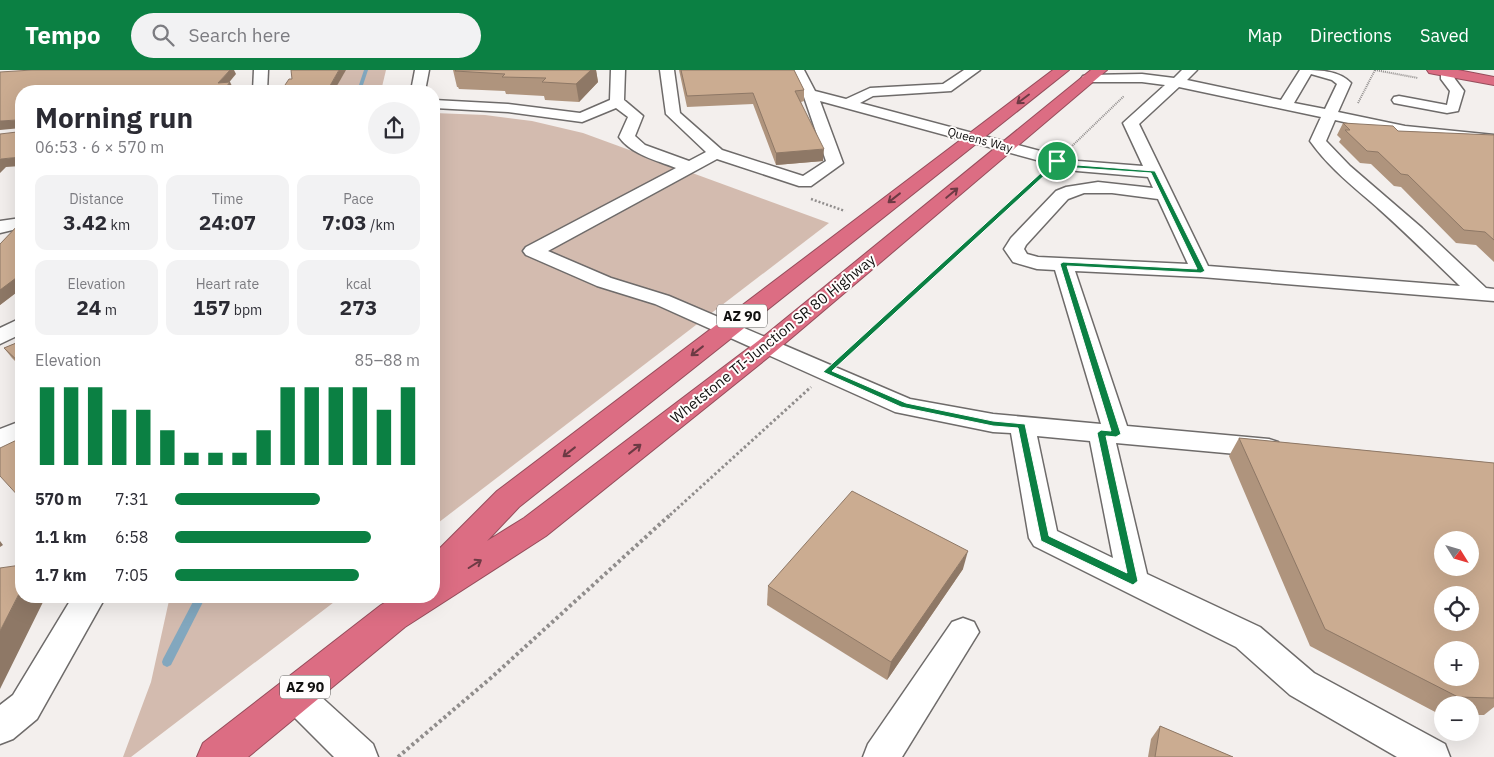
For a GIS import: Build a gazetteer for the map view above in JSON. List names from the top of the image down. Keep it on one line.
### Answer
{"streets":{"highway":["AZ 90","Whetstone TI-Junction SR 80 Highway"],"street":["Queens Way"]},"crossings":[["Queens Way","AZ 90"],["Queens Way","Whetstone TI-Junction SR 80 Highway"]],"north":"bottom right","page":{"header":"Tempo","search":"Search here","nav":["Map","Directions","Saved"],"heading":["Morning run","06:53 · 6 × 570 m"],"stats":[["Distance","3.42 km"],["Time","24:07"],["Pace","7:03 /km"],["Elevation","24 m"],["Heart rate","157 bpm"],["kcal","273"]],"chart":["Elevation","85–88 m"],"list":[{"name":"570 m","note":"7:31"},{"name":"1.1 km","note":"6:58"},{"name":"1.7 km","note":"7:05"}],"map_buttons":["+","−"]}}
